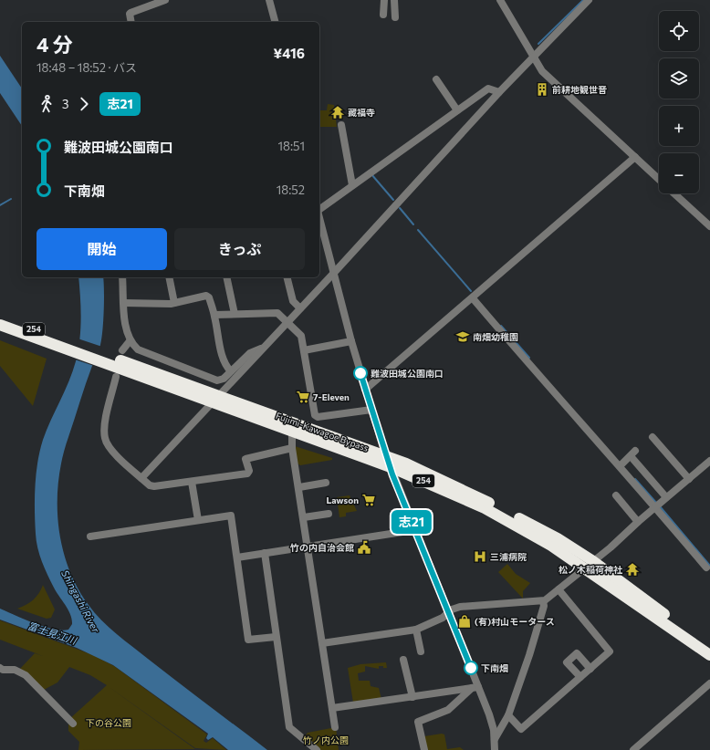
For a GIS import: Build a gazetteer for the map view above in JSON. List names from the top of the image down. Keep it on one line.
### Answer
{"streets":{"highway":["254","Fujimi-Kawagoe Bypass"]},"water":["Shingashi River","富士見江川"],"parks":["下の谷公園","竹ノ内公園"],"places":{"building":["前耕地観世音"],"temple":["藏福寺","松ノ木稲荷神社"],"school or university":["南畑幼稚園"],"other":["難波田城公園南口","下南畑"],"supermarket":["7-Eleven","Lawson"],"public building":["竹の内自治会館"],"hospital":["三浦病院"],"shop":["(有)村山モータース"]},"lines":["bus line 志21"],"page":{"on_map":"志21","map_buttons":["+","−"],"heading":["4 分","18:48 – 18:52 · バス","¥416"],"legs":["3","志21"],"list":[{"name":"難波田城公園南口","value":"18:51"},{"name":"下南畑","value":"18:52"}],"buttons":["開始","きっぷ"]}}
